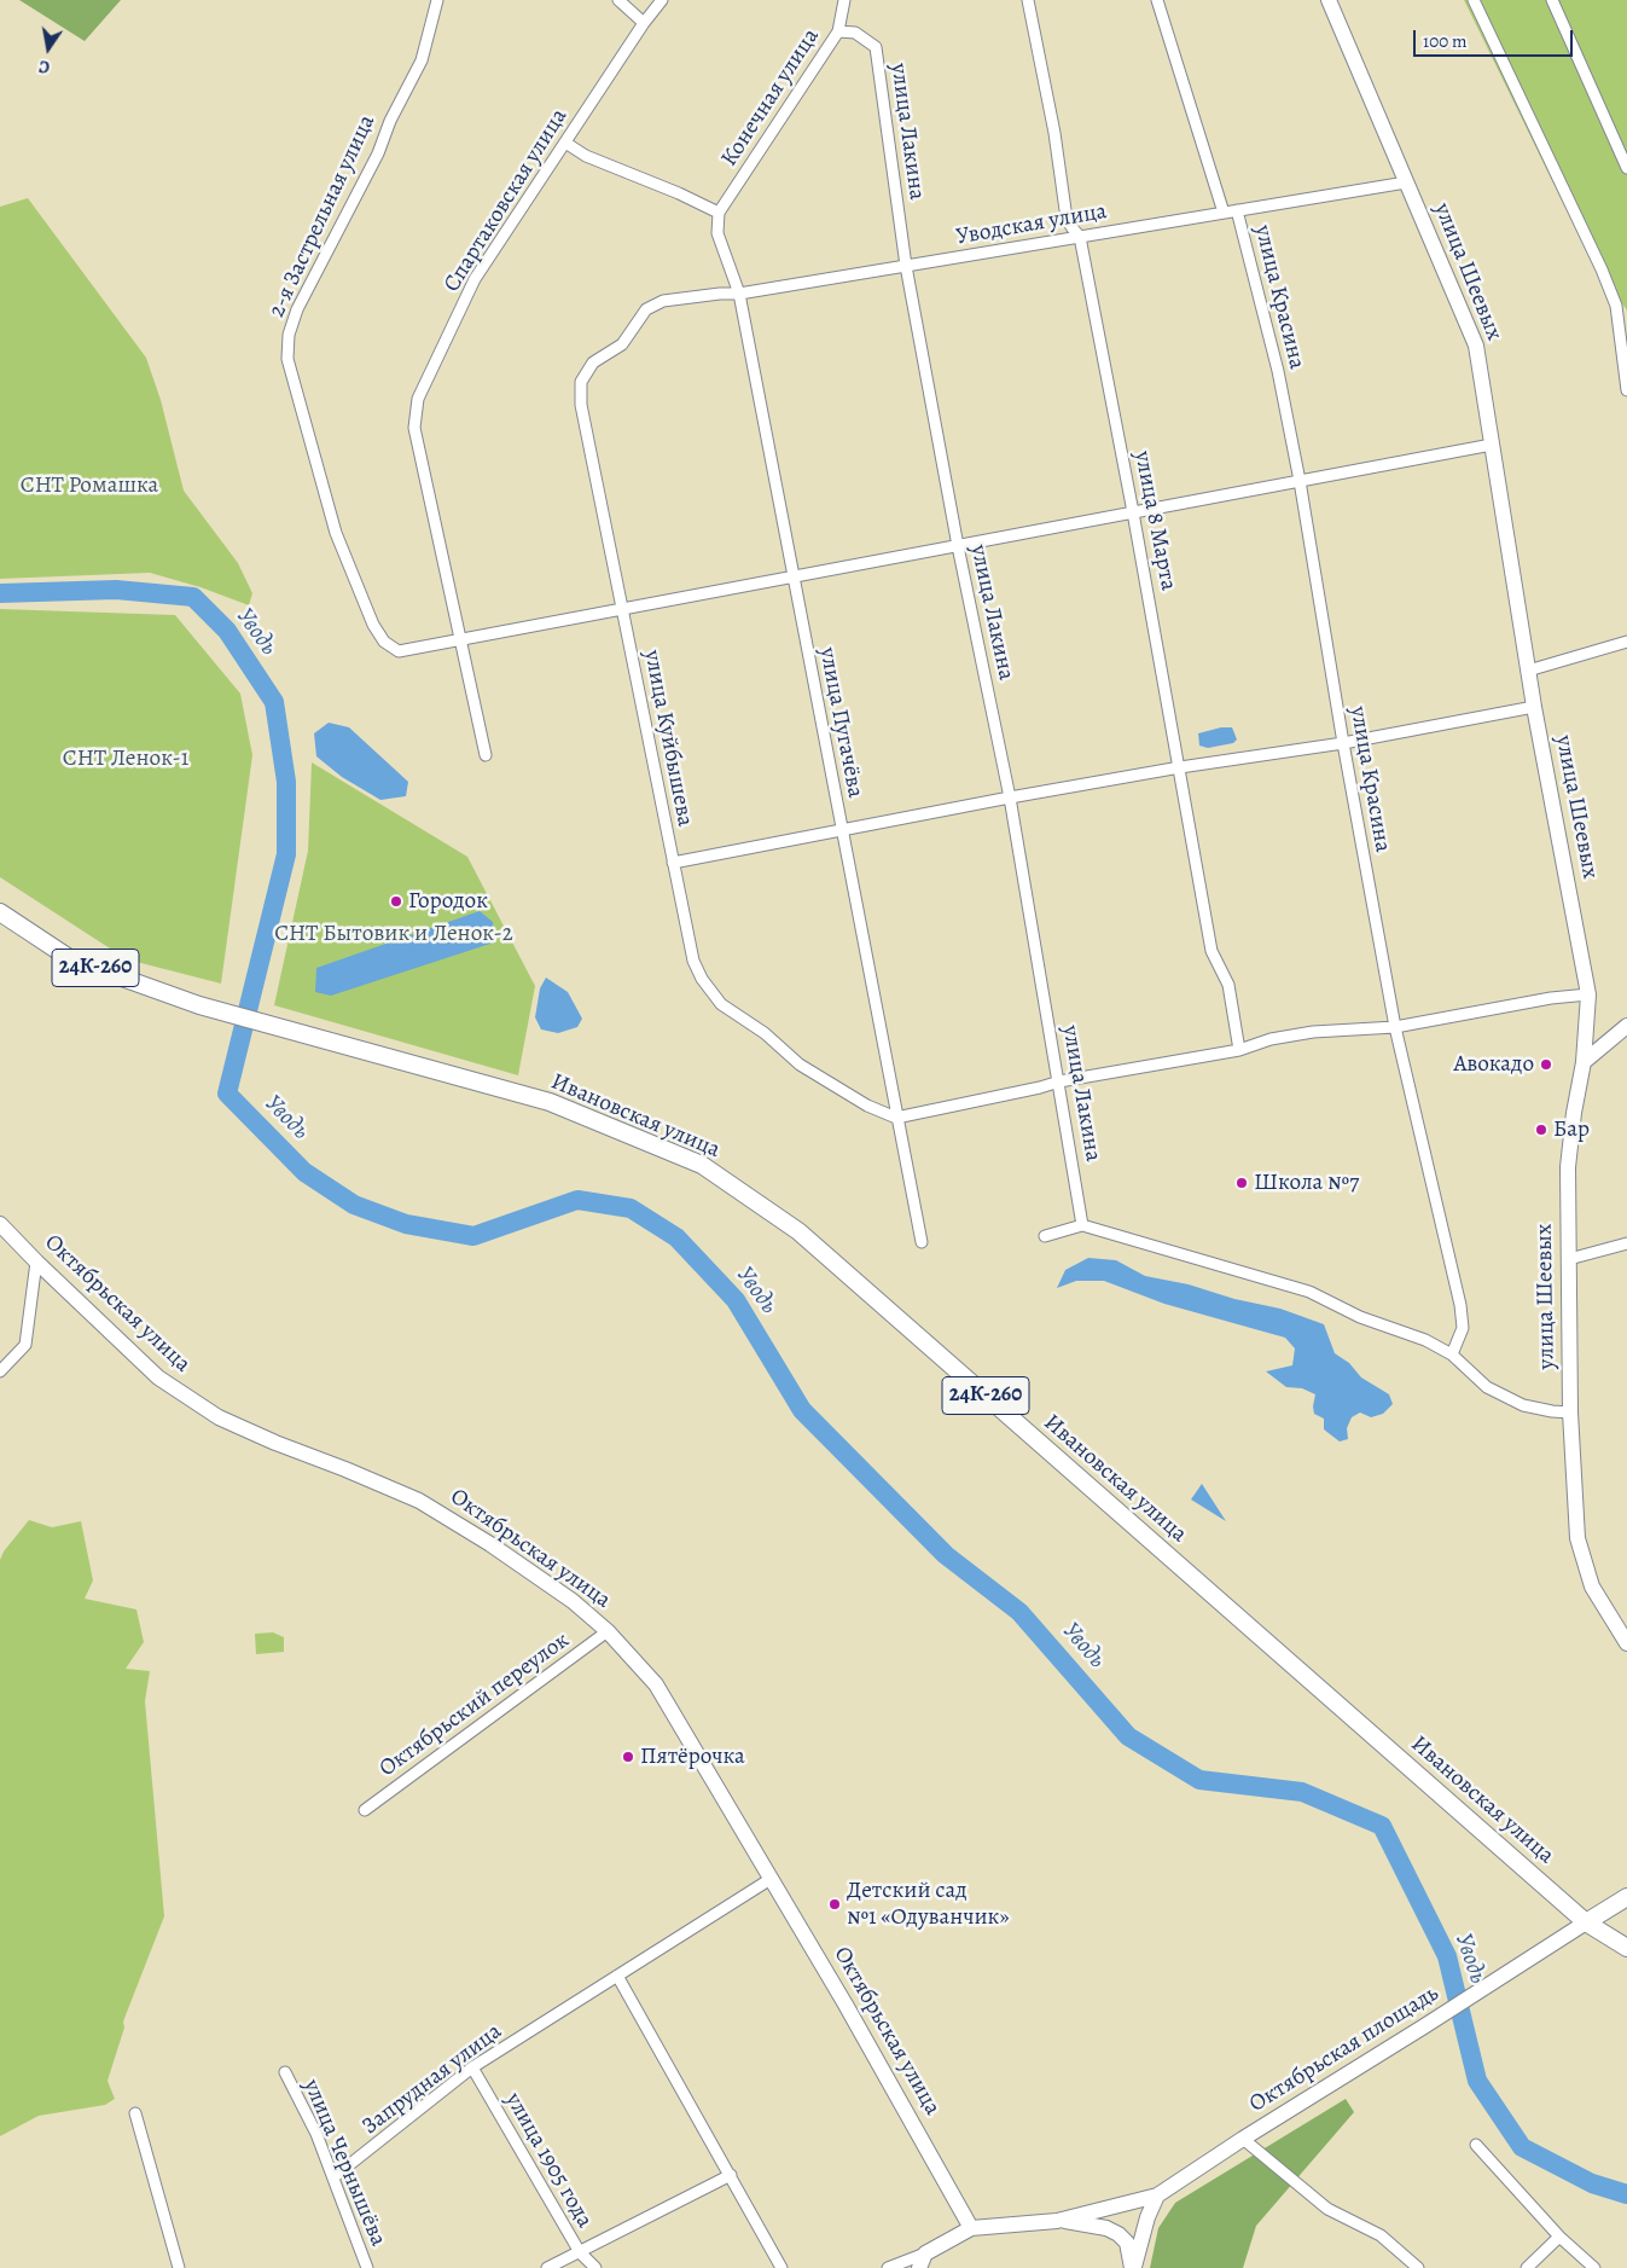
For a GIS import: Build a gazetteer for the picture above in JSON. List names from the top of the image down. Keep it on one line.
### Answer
{"streets":{"main road":["улица Шеевых","24К-260","Ивановская улица","Октябрьская улица","Октябрьская площадь"],"street":["Конечная улица","улица Лакина","Спартаковская улица","2-я Застрельная улица","Уводская улица","улица Красина","улица 8 Марта","улица Пугачёва","улица Куйбышева","Октябрьский переулок","Запрудная улица","улица 1905 года","улица Чернышёва"]},"crossings":[["Конечная улица","улица Лакина"],["Конечная улица","улица Пугачёва"],["улица Лакина","Уводская улица"],["Спартаковская улица","2-я Застрельная улица"],["Уводская улица","улица Шеевых"],["Уводская улица","улица Красина"],["Уводская улица","улица 8 Марта"],["Уводская улица","улица Пугачёва"],["Уводская улица","улица Куйбышева"],["улица Пугачёва","улица Куйбышева"],["Ивановская улица","Октябрьская площадь"],["Октябрьская улица","Октябрьский переулок"],["Октябрьская улица","Запрудная улица"],["Запрудная улица","улица 1905 года"],["Запрудная улица","улица Чернышёва"]],"water":["Уводь"],"parks":["СНТ Ромашка","СНТ Ленок-1","СНТ Бытовик и Ленок-2"],"places":["Городок","Авокадо","Бар","Школа №7","Пятёрочка","Детский сад №1 «Одуванчик»"],"scale_bar":"100 m","north":"bottom"}
